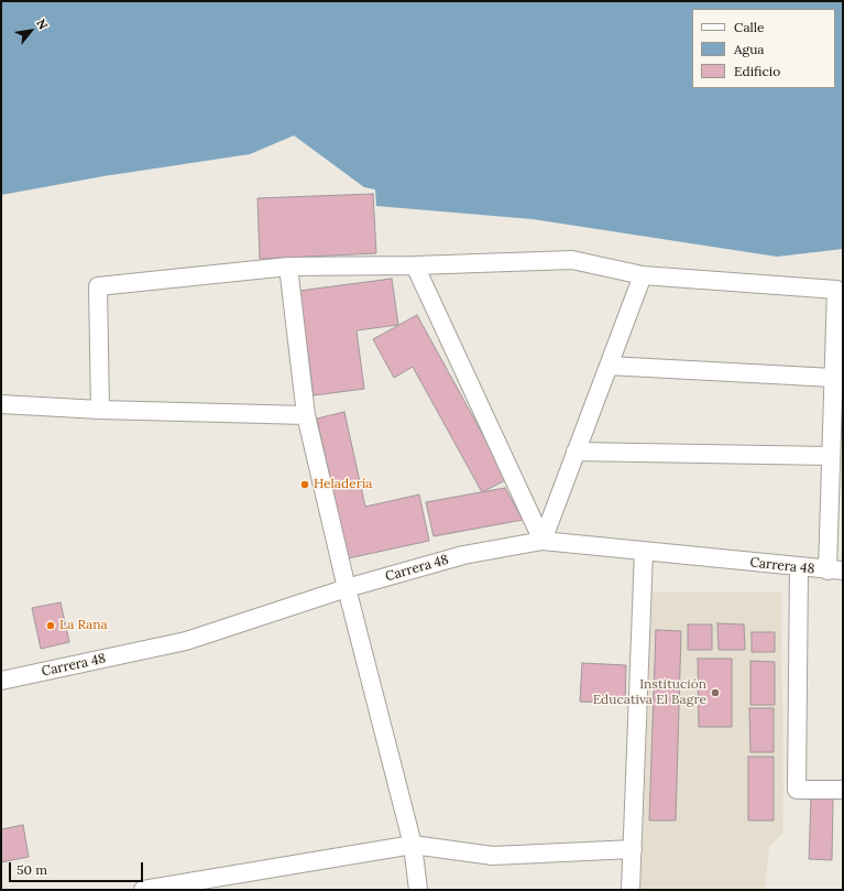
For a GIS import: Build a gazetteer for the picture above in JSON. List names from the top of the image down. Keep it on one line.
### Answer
{"streets":{"street":["Carrera 48"]},"places":["Heladería","La Rana","Institución Educativa El Bagre"],"legend":["Calle","Agua","Edificio"],"scale_bar":"50 m","north":"top right"}
